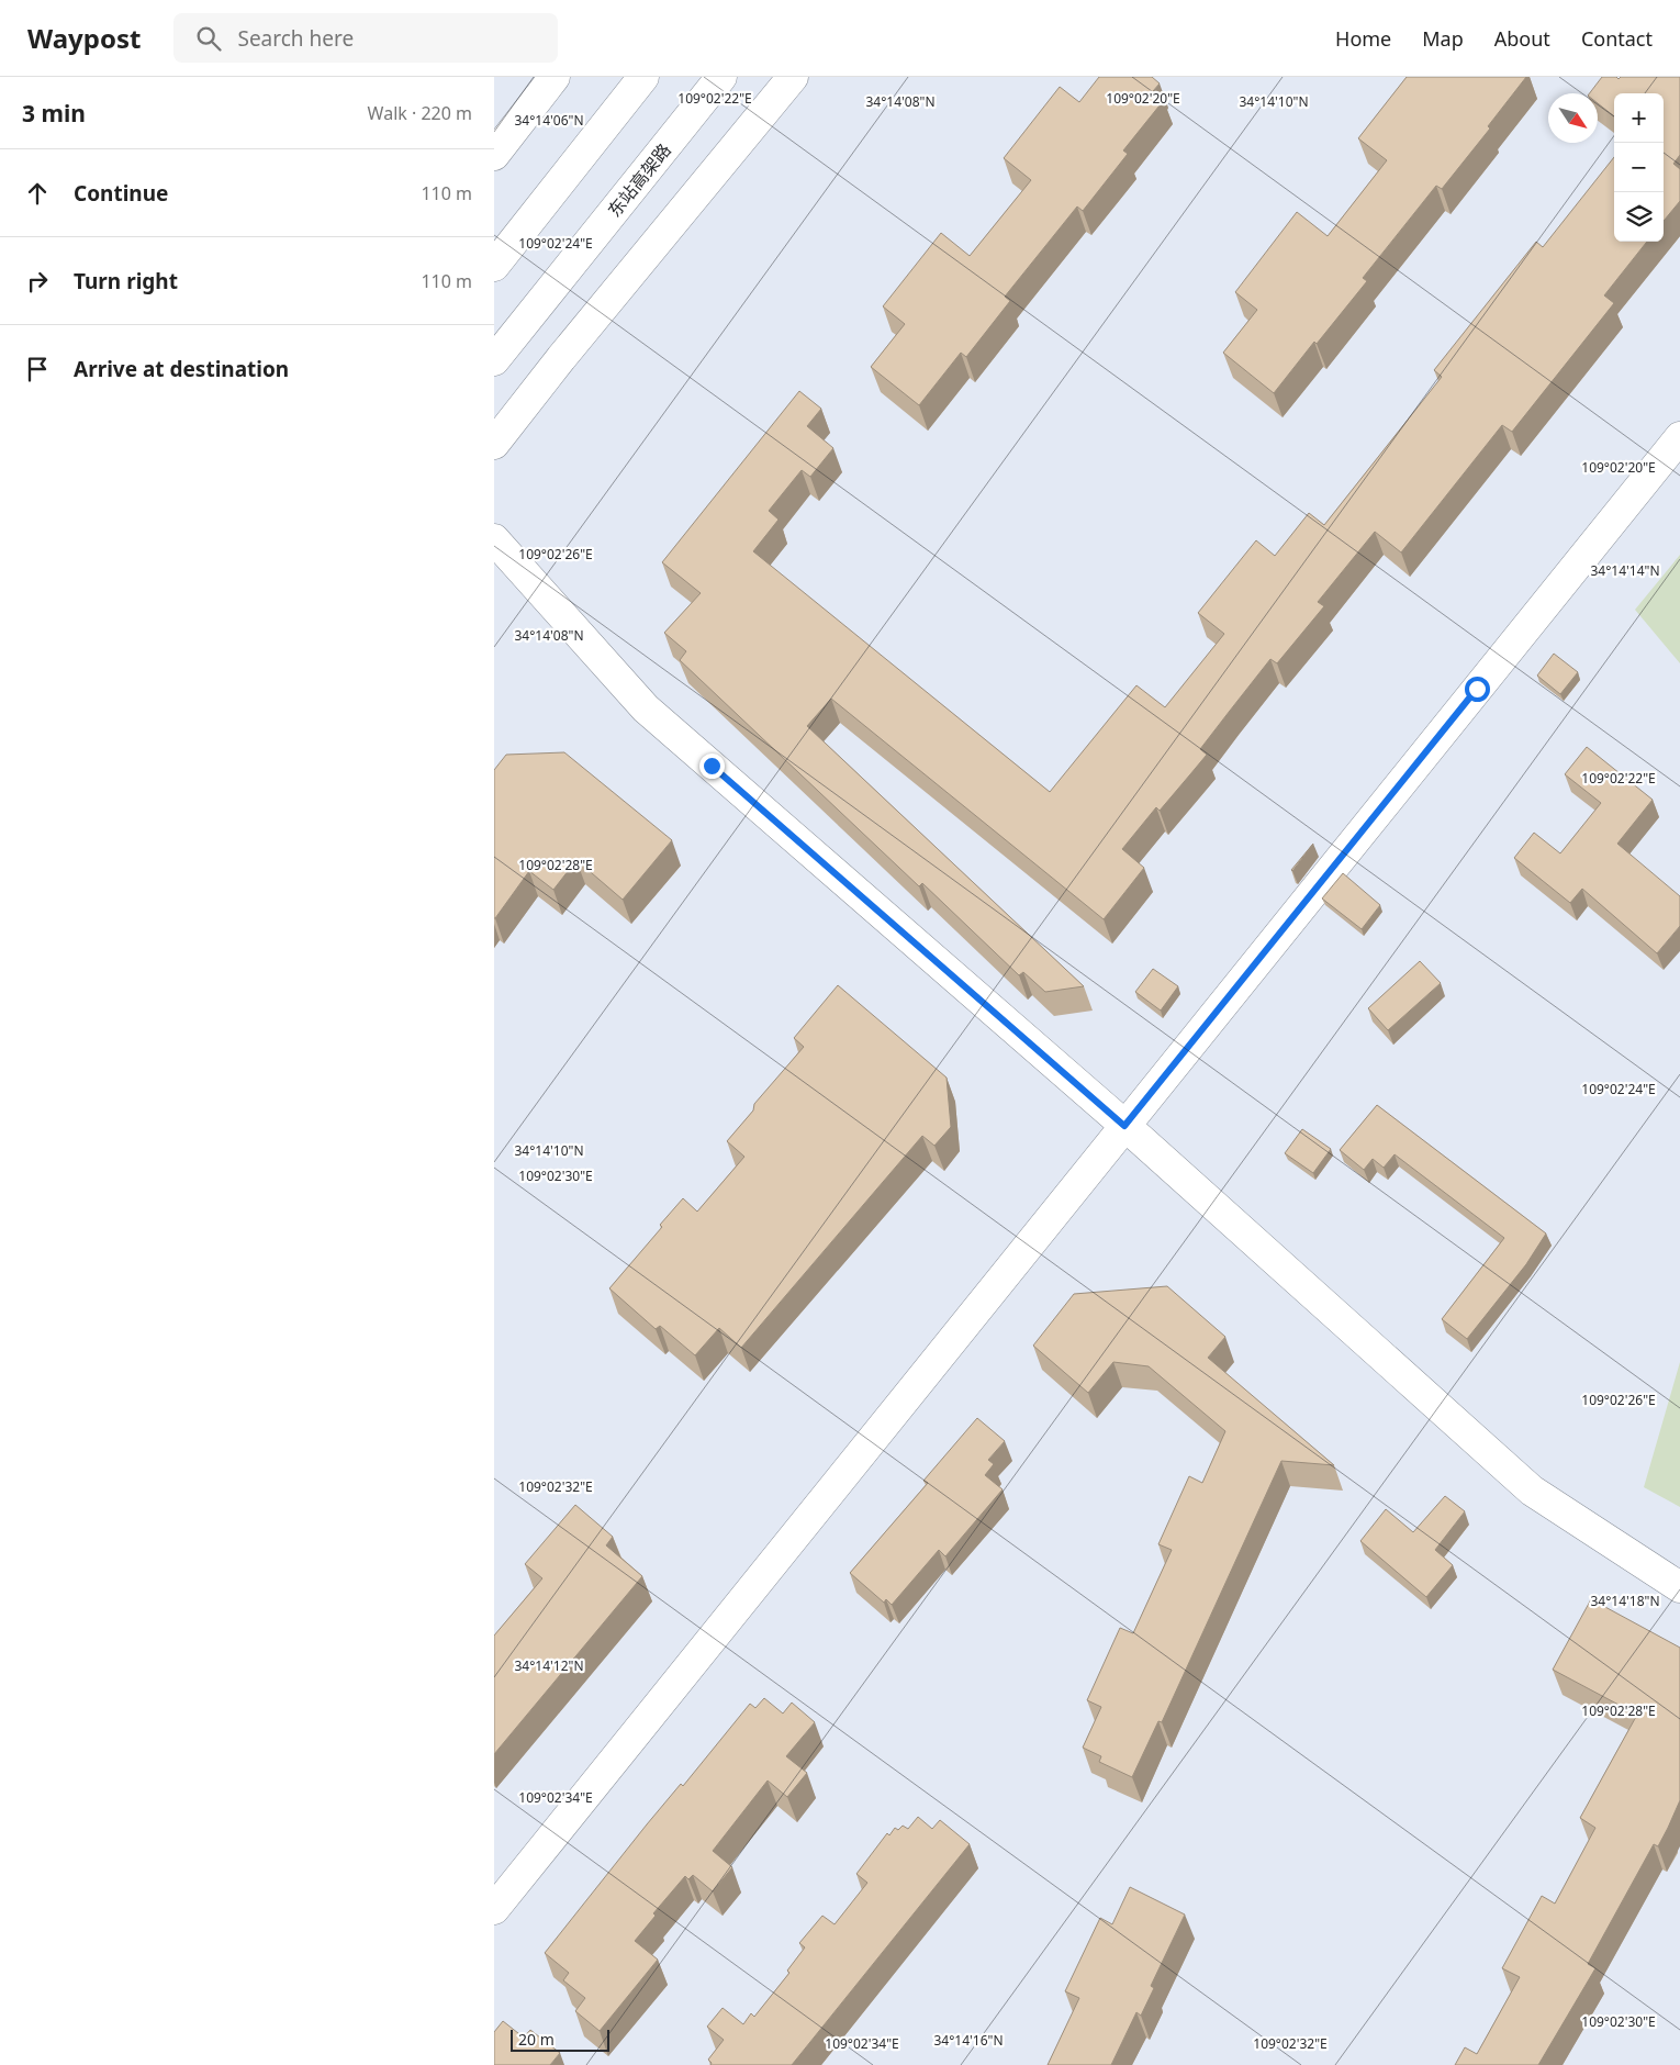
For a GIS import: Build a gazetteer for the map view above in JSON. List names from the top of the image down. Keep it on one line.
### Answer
{"streets":{"street":["东站高架路"]},"scale_bar":"20 m","north":"bottom right","page":{"header":"Waypost","search":"Search here","nav":["Home","Map","About","Contact"],"heading":["3 min","Walk · 220 m"],"map_buttons":["+","−"],"list":[["Continue","110 m"],["Turn right","110 m"],"Arrive at destination"],"scale":"20 m"},"coordinates":["109°02'22\"E","109°02'20\"E","34°14'08\"N","34°14'10\"N","34°14'06\"N","109°02'24\"E","109°02'26\"E","34°14'14\"N","109°02'28\"E","109°02'30\"E","109°02'32\"E","34°14'18\"N","34°14'12\"N","109°02'34\"E","34°14'16\"N"]}
